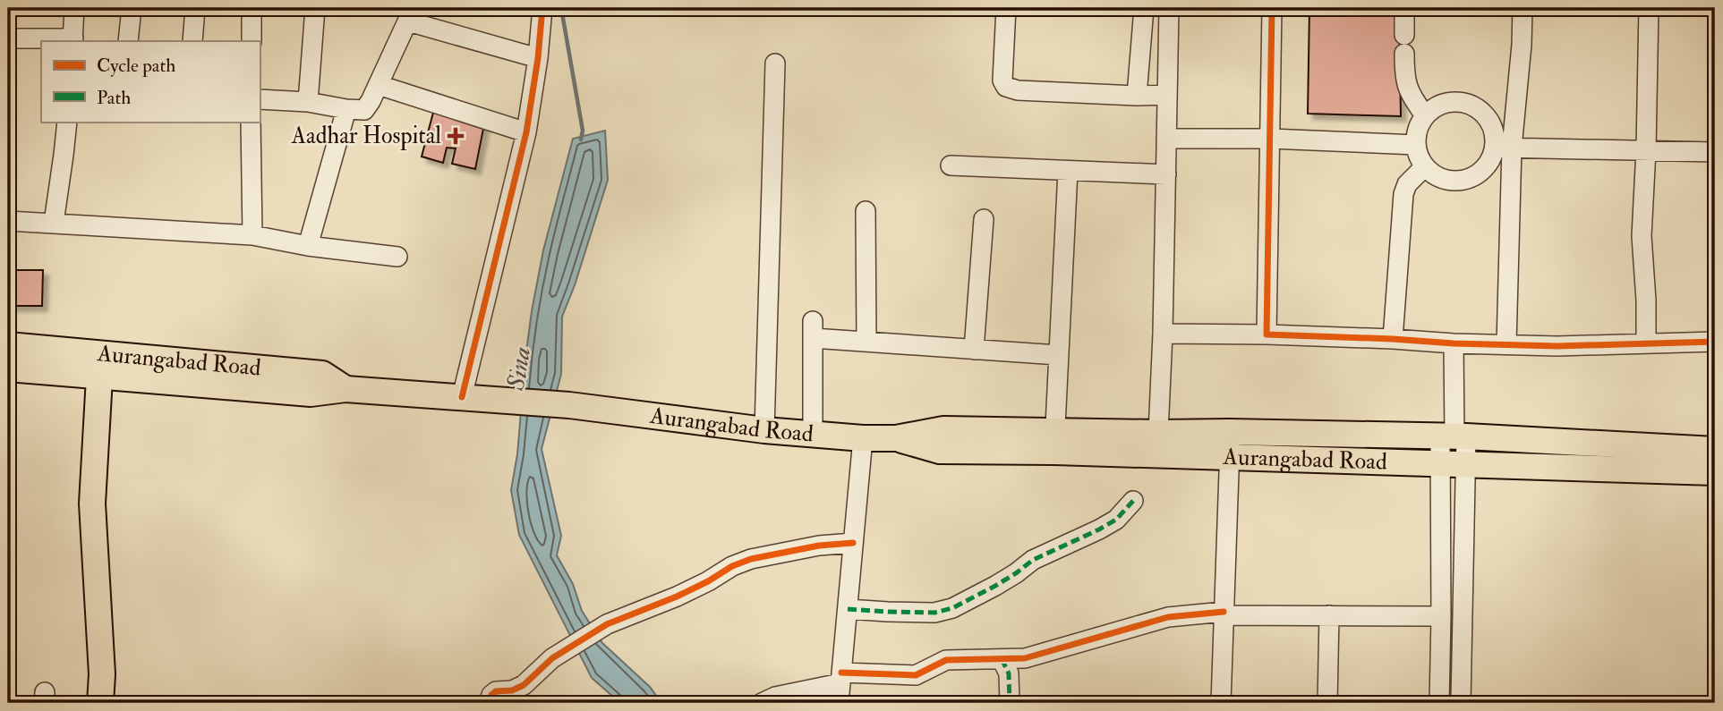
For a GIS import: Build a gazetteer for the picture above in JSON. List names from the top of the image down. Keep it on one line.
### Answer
{"streets":{"main road":["Aurangabad Road"]},"water":["Sina"],"places":{"health":["Aadhar Hospital"]},"legend":["Cycle path","Path"]}
